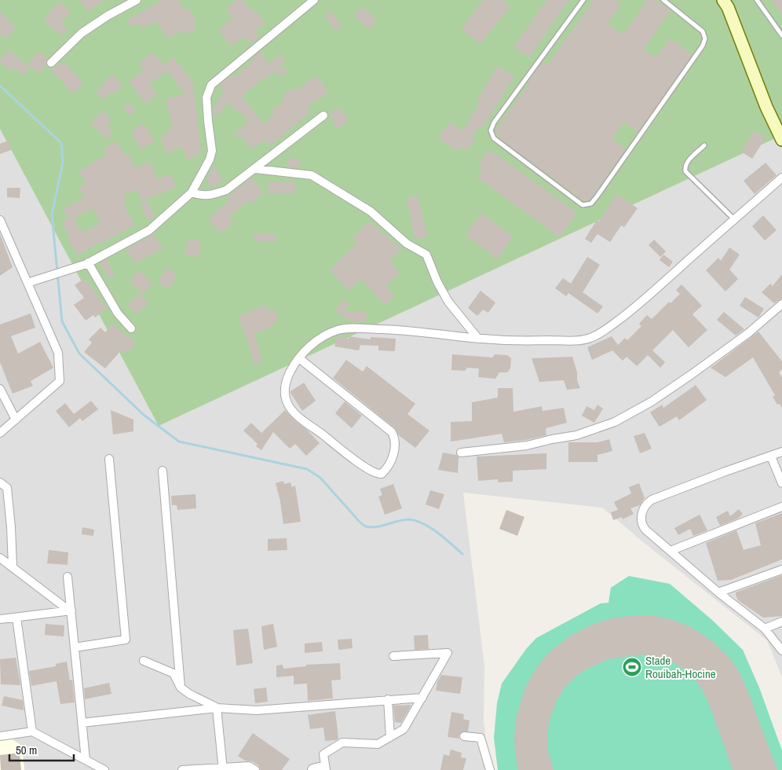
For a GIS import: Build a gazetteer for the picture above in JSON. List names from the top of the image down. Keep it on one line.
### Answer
{"places":{"sports":["Stade Rouibah-Hocine"]},"scale_bar":"50 m"}
